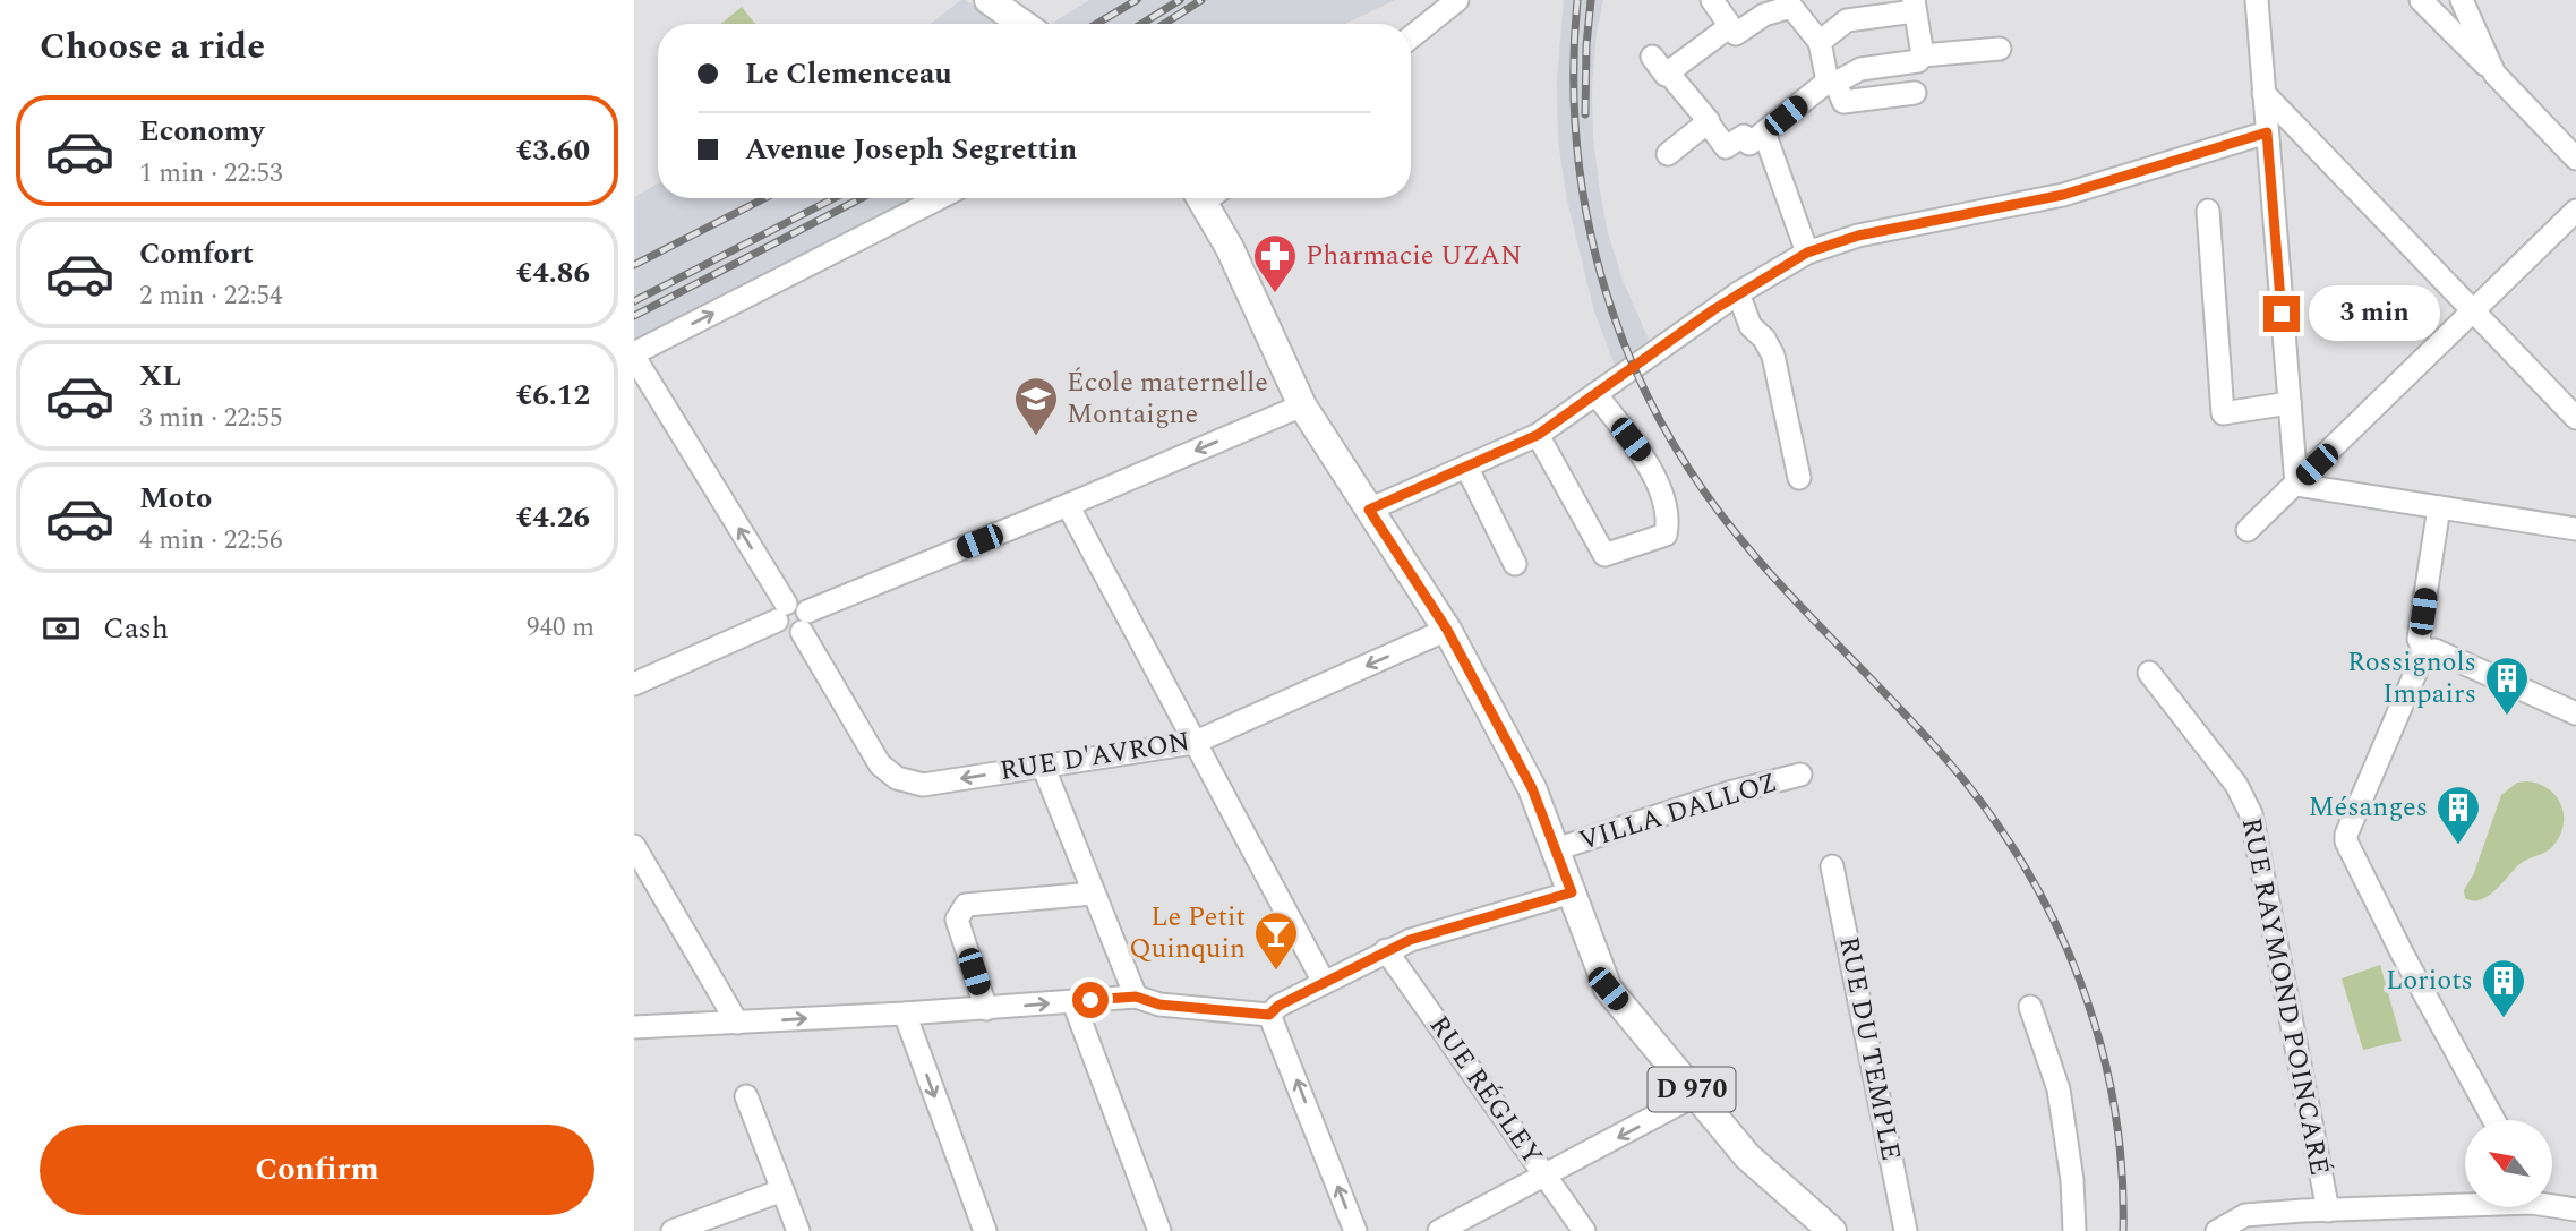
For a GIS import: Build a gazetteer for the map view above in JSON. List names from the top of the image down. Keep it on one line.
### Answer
{"streets":{"main road":["D 970"],"street":["RUE D'AVRON","VILLA DALLOZ","RUE RAYMOND POINCARÉ","RUE DU TEMPLE","RUE RÉGLEY"]},"crossings":[["RUE D'AVRON","D 970"],["VILLA DALLOZ","D 970"]],"one_way":["RUE D'AVRON"],"places":{"pharmacy":["Pharmacie UZAN"],"school or university":["École maternelle Montaigne"],"building":["Rossignols Impairs","Mésanges","Loriots"],"bar":["Le Petit Quinquin"]},"north":"top left","page":{"heading":"Choose a ride","banner":["Le Clemenceau","Avenue Joseph Segrettin"],"list":[{"name":"Economy","note":"1 min · 22:53","value":"€3.60"},{"name":"Comfort","note":"2 min · 22:54","value":"€4.86"},{"name":"XL","note":"3 min · 22:55","value":"€6.12"},{"name":"Moto","note":"4 min · 22:56","value":"€4.26"}],"bubble":"3 min","pay":["Cash","940 m"],"buttons":"Confirm"}}
